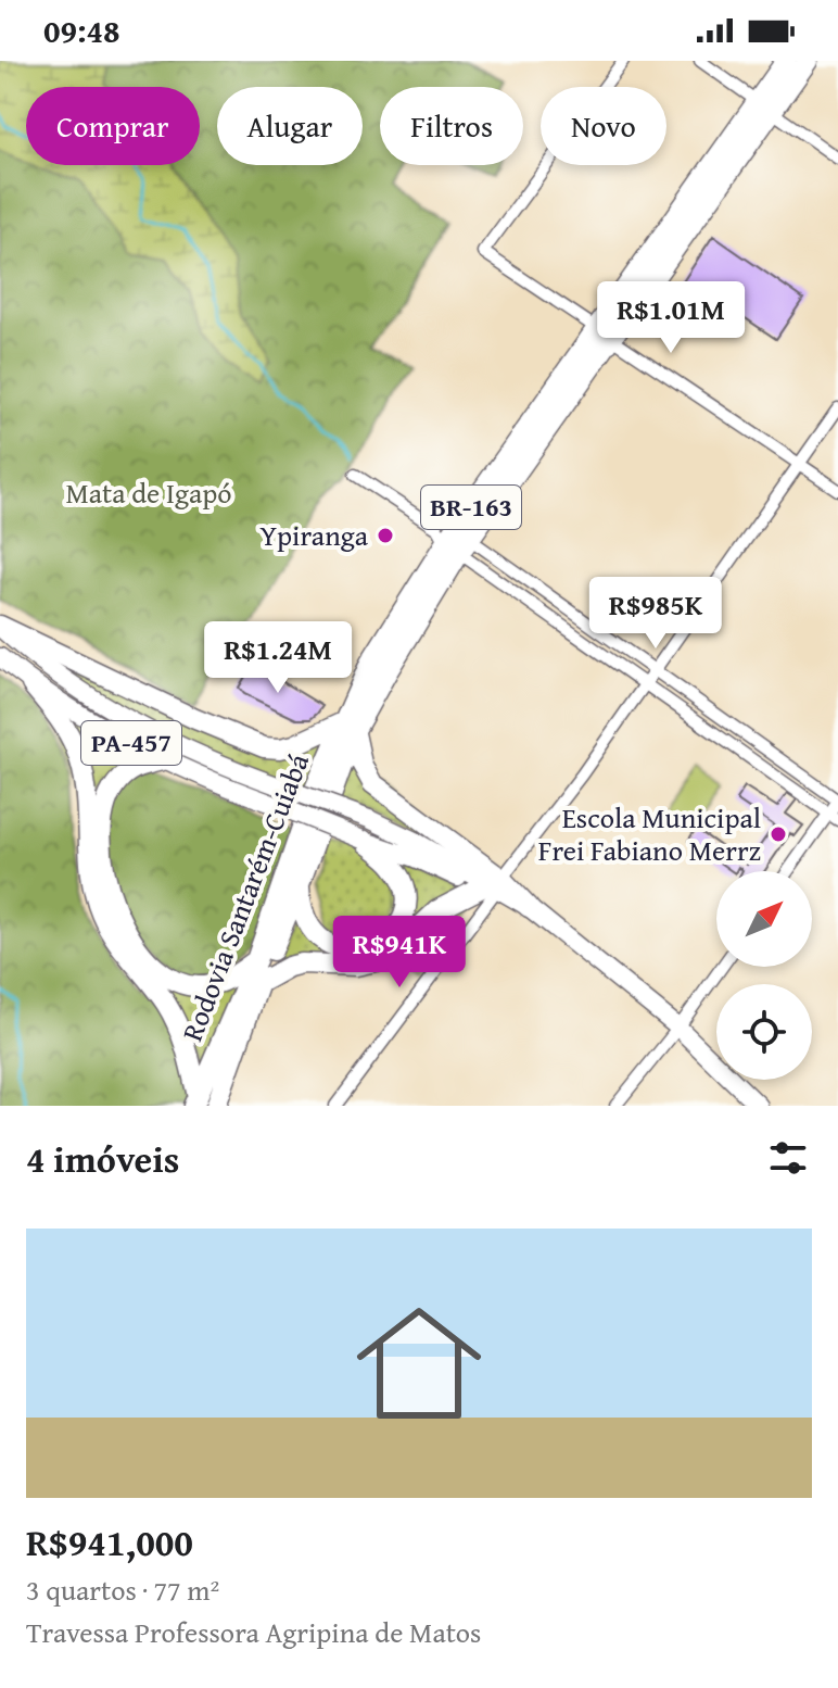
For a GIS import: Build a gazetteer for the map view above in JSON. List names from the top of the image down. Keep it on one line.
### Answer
{"streets":{"highway":["BR-163","Rodovia Santarém-Cuiabá"],"main road":["PA-457"]},"crossings":[["BR-163","PA-457"],["BR-163","Rodovia Santarém-Cuiabá"]],"parks":["Mata de Igapó"],"places":["Ypiranga","Escola Municipal Frei Fabiano Merrz"],"north":"top right","page":{"status":"09:48","chip":["Comprar","Alugar","Filtros","Novo"],"price":["R$1.01M","R$985K","R$1.24M","R$941K"],"heading":"4 imóveis","list":[{"name":"R$941,000","note":"3 quartos · 77 m² · Travessa Professora Agripina de Matos"}]}}
